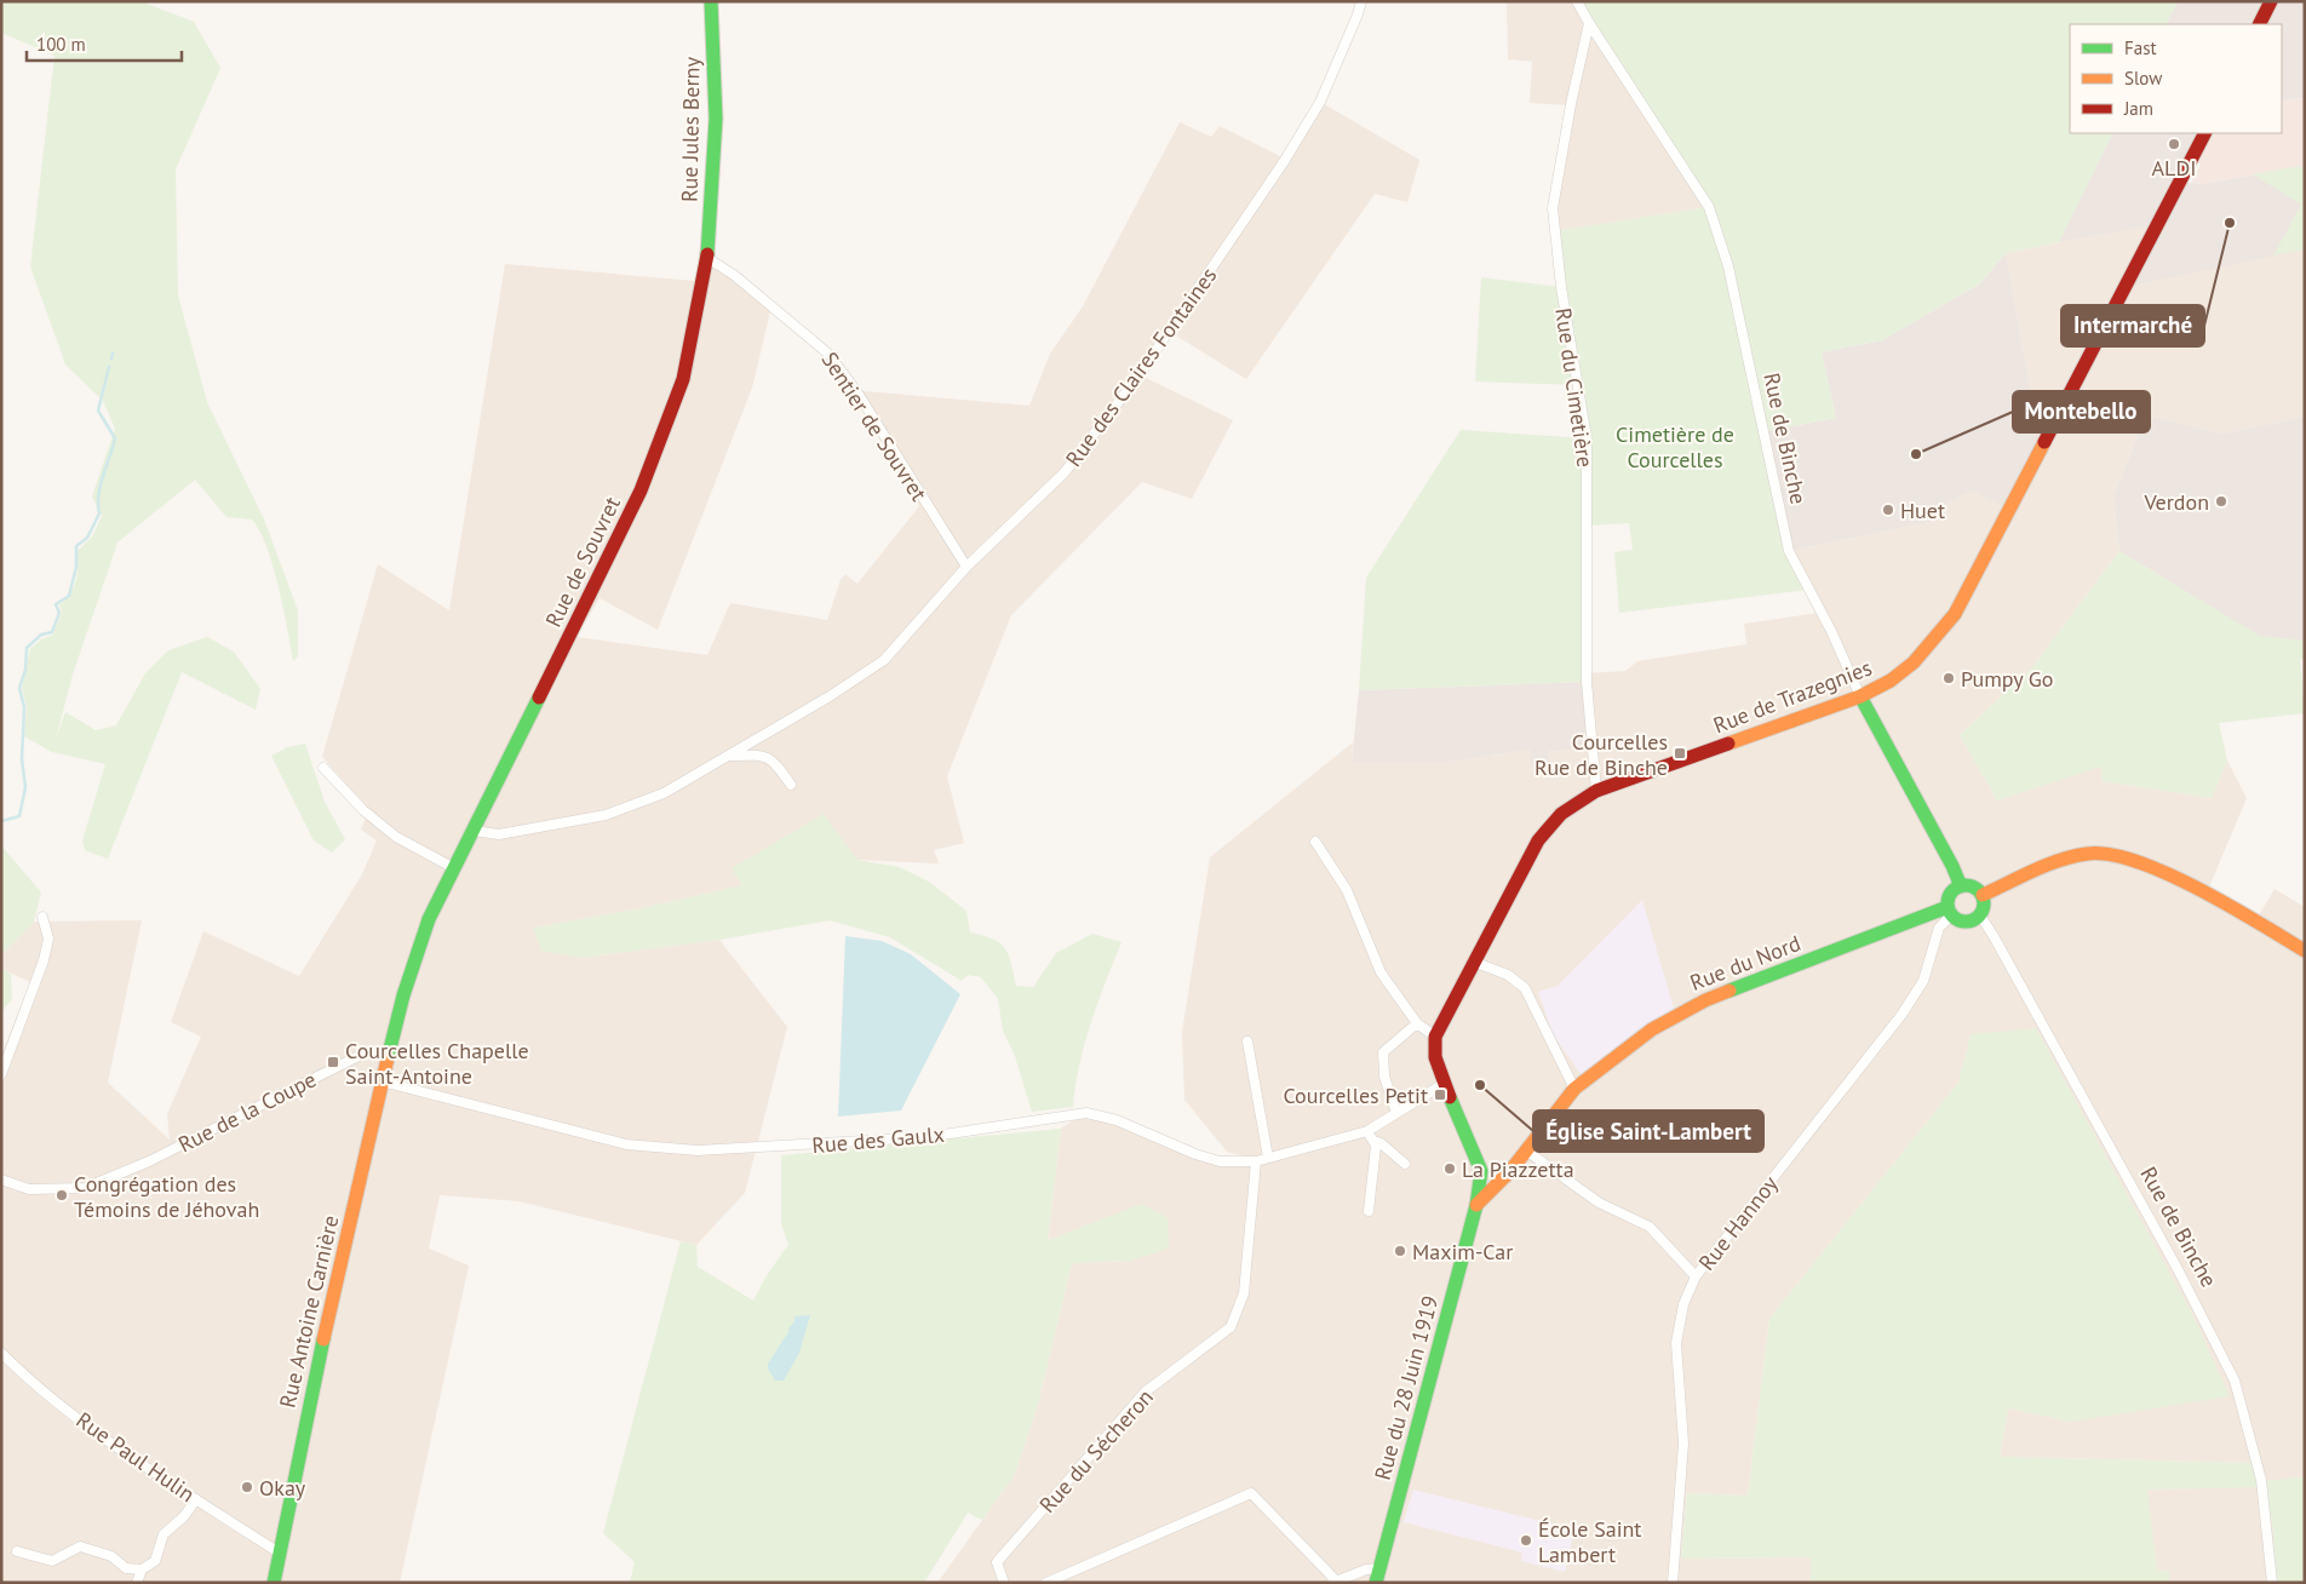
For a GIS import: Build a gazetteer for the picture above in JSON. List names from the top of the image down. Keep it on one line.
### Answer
{"streets":{"main road":["Rue Jules Berny","Rue de Binche","Rue de Souvret","Rue de Trazegnies","Rue du Nord","Rue Antoine Carnière","Rue du 28 Juin 1919"],"street":["Rue des Claires Fontaines","Rue du Cimetière","Sentier de Souvret","Rue de la Coupe","Rue des Gaulx","Rue Hannoy","Rue du Sécheron","Rue Paul Hulin"]},"crossings":[["Rue Jules Berny","Sentier de Souvret"],["Rue Jules Berny","Rue de Souvret"],["Rue des Claires Fontaines","Sentier de Souvret"],["Rue des Claires Fontaines","Rue de Souvret"],["Rue du Cimetière","Rue de Binche"],["Rue du Cimetière","Rue de Trazegnies"],["Sentier de Souvret","Rue de Souvret"],["Rue de Binche","Rue de Trazegnies"],["Rue de Binche","Rue du Nord"],["Rue de Binche","Rue Hannoy"],["Rue de Souvret","Rue de la Coupe"],["Rue de Souvret","Rue des Gaulx"],["Rue de Souvret","Rue Antoine Carnière"],["Rue de Trazegnies","Rue du 28 Juin 1919"],["Rue du Nord","Rue Hannoy"],["Rue du Nord","Rue du 28 Juin 1919"],["Rue des Gaulx","Rue Antoine Carnière"],["Rue des Gaulx","Rue du 28 Juin 1919"],["Rue des Gaulx","Rue du Sécheron"],["Rue Antoine Carnière","Rue Paul Hulin"]],"parks":["Cimetière de Courcelles"],"places":{"other":["ALDI","Intermarché","Montebello","Verdon","Huet","Pumpy Go","Église Saint-Lambert","La Piazzetta","Congrégation des Témoins de Jéhovah","Maxim-Car","Okay","École Saint Lambert"],"transit":["Courcelles Rue de Binche","Courcelles Chapelle Saint-Antoine","Courcelles Petit"]},"legend":["Fast","Slow","Jam"],"scale_bar":"100 m"}
